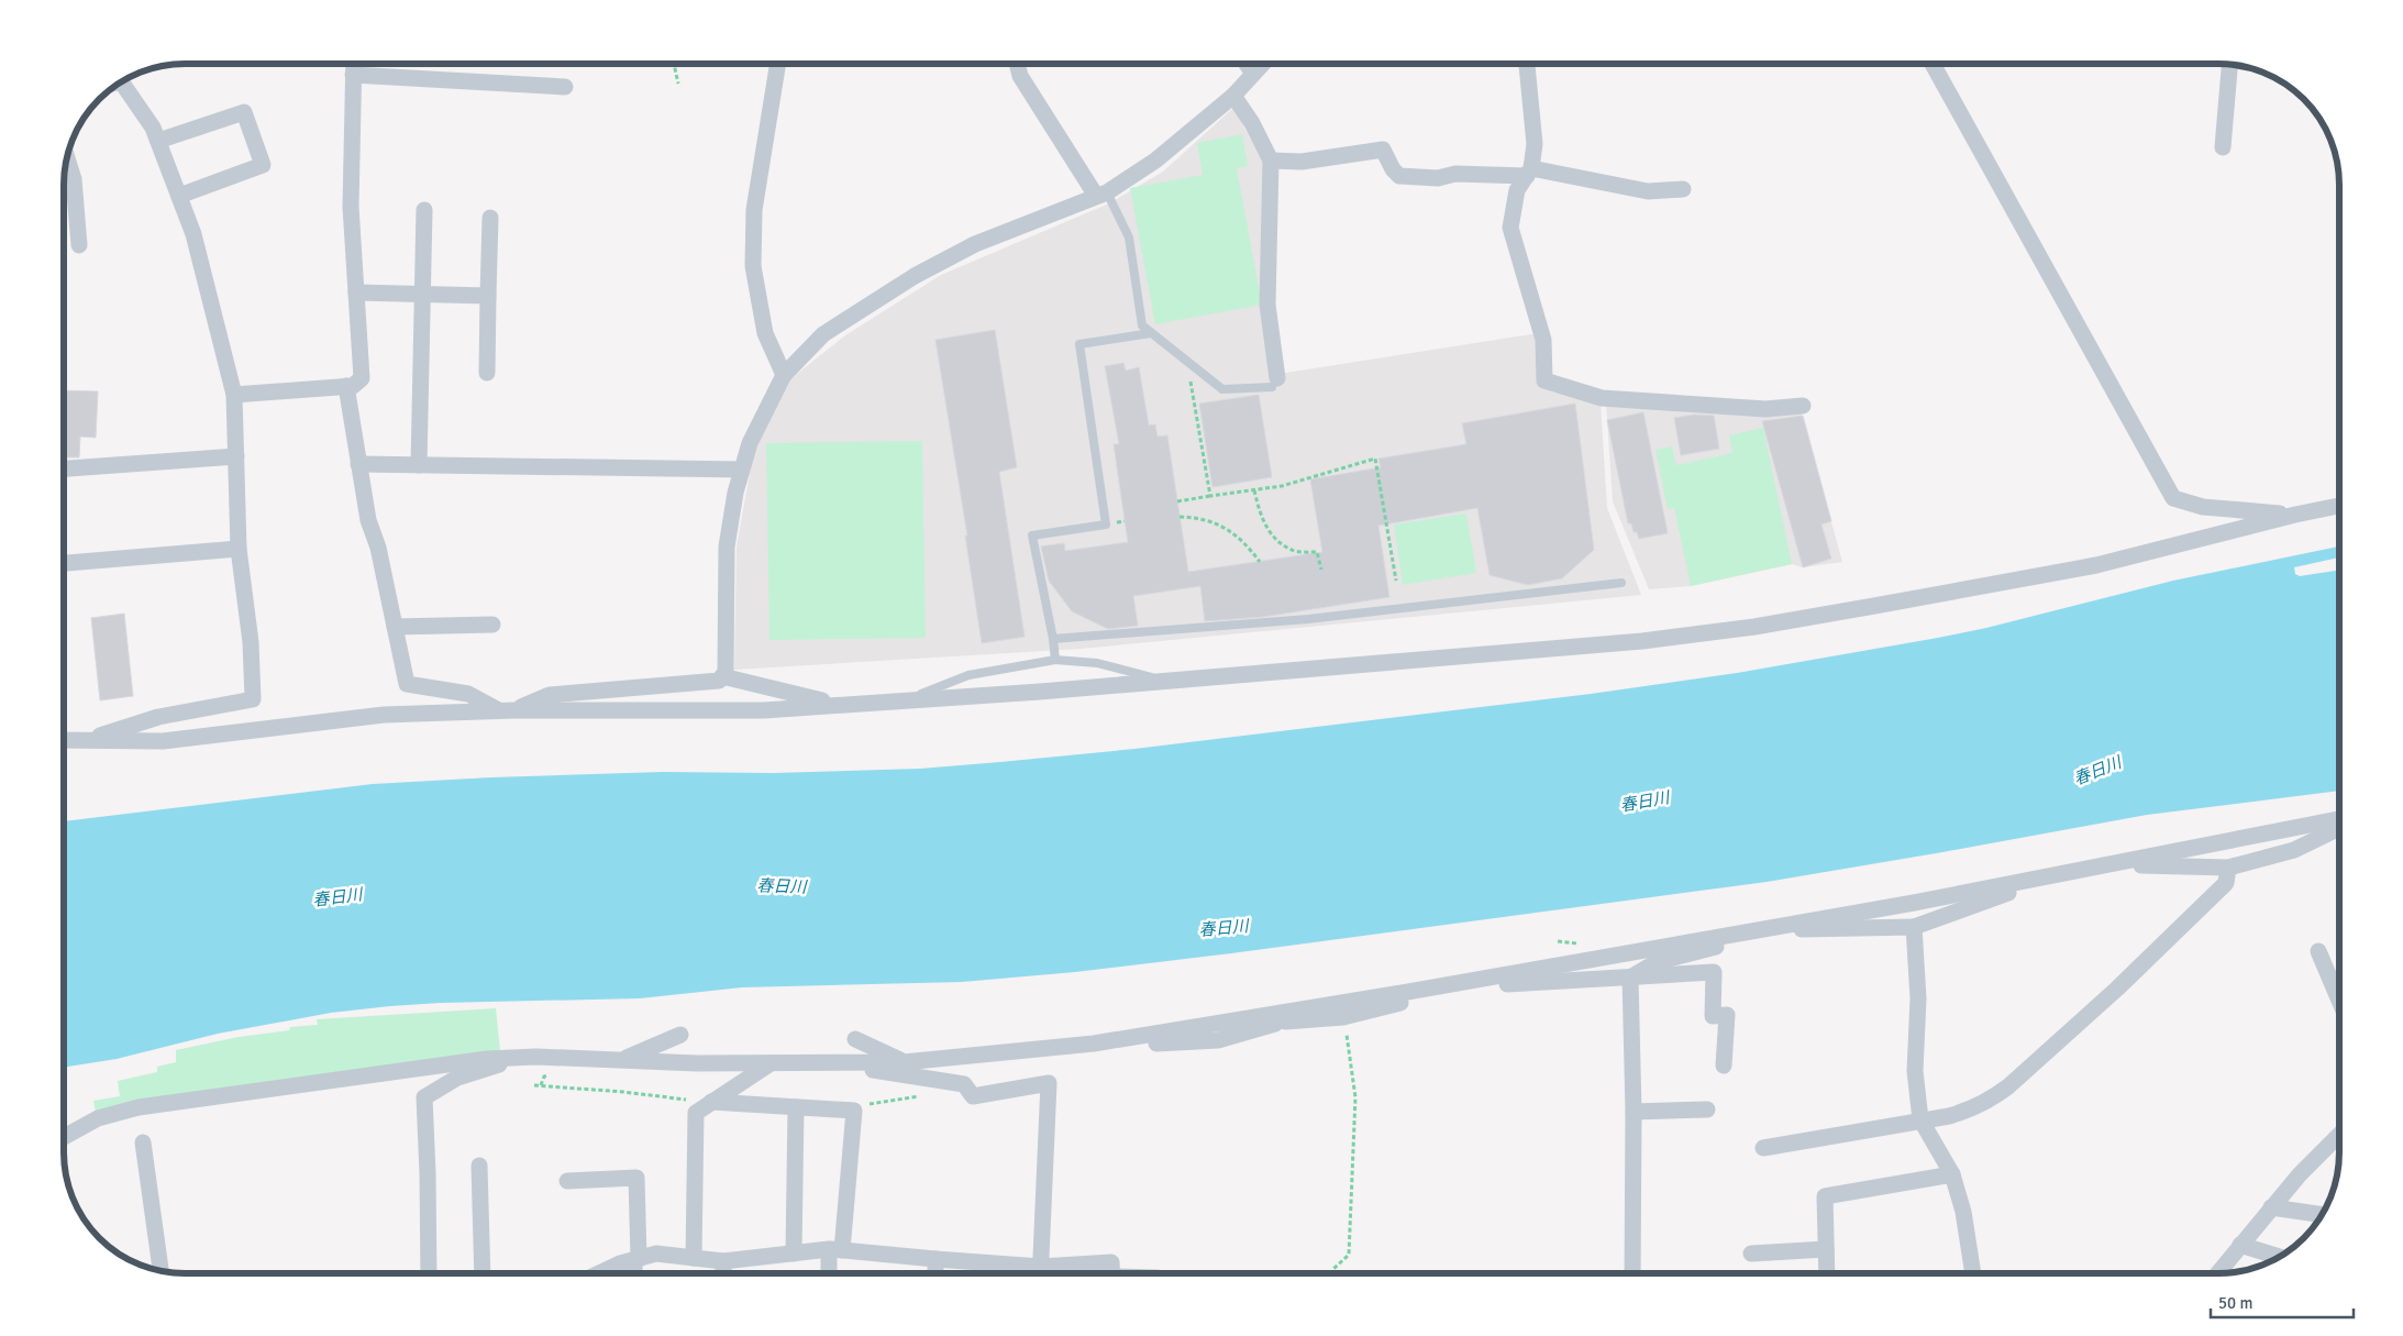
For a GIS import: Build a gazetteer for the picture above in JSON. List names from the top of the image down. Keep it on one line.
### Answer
{"water":["春日川"],"scale_bar":"50 m"}
